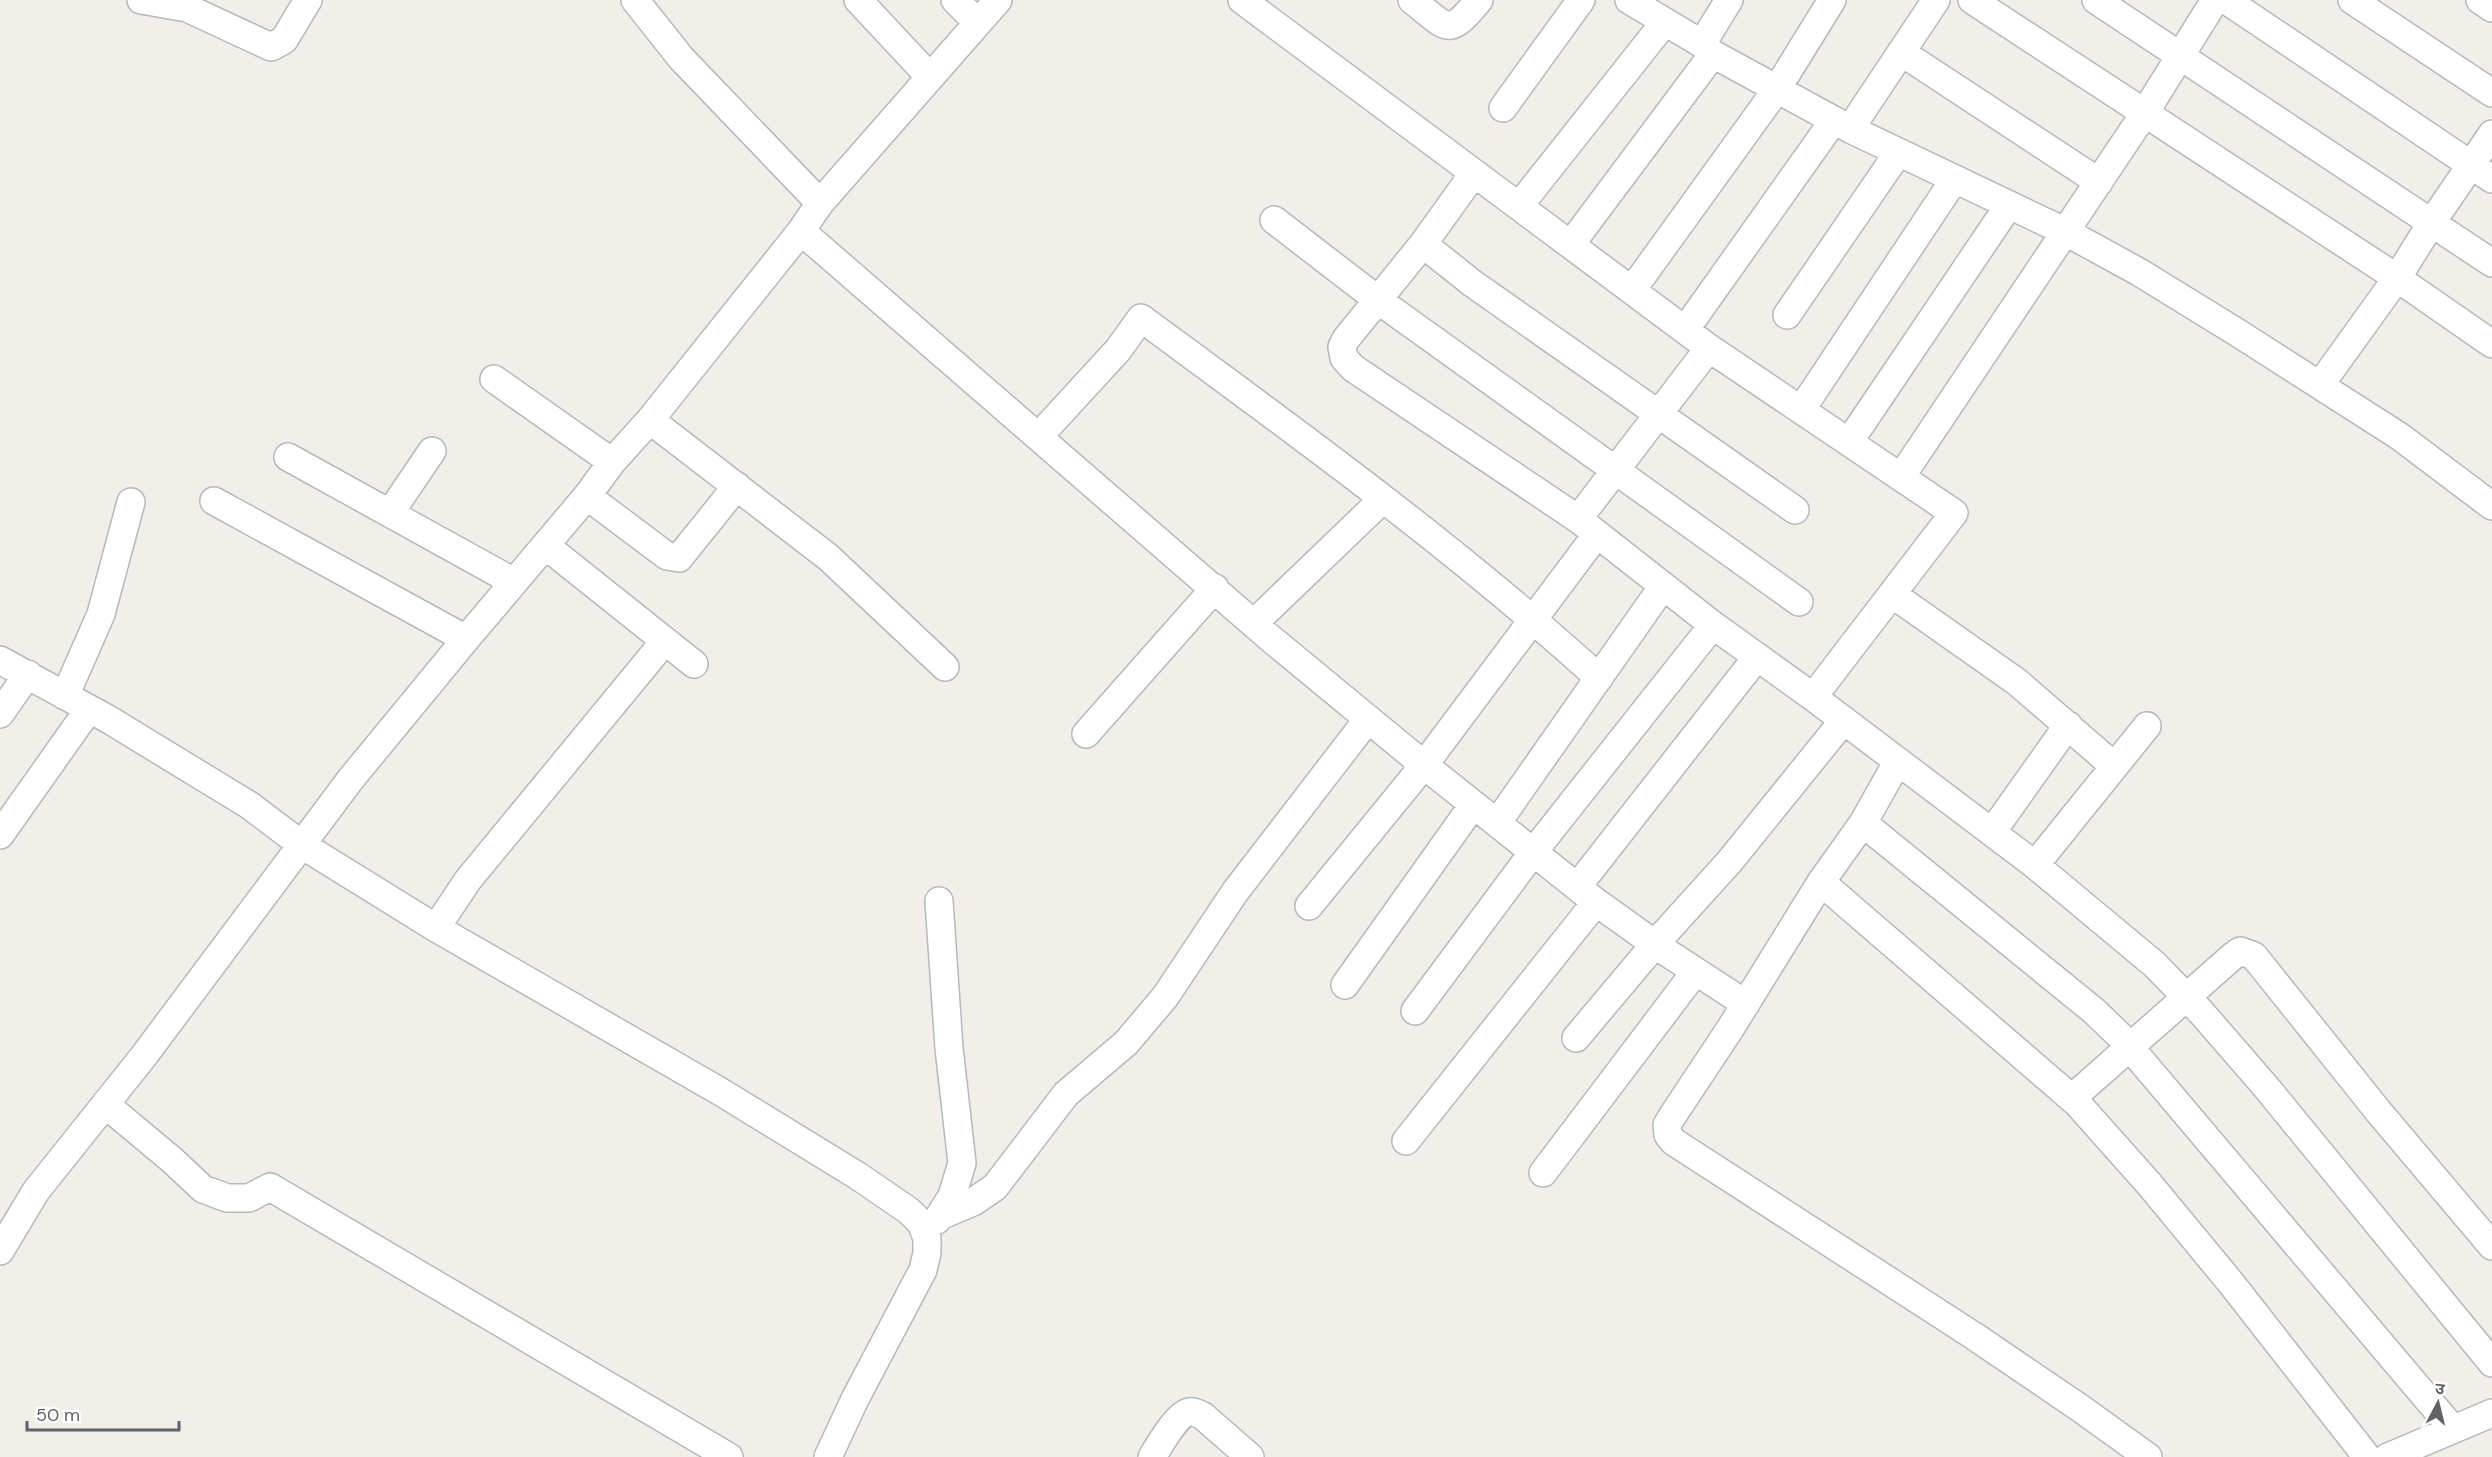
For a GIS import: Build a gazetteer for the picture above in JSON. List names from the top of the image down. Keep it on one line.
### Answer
{"scale_bar":"50 m","north":"top"}
